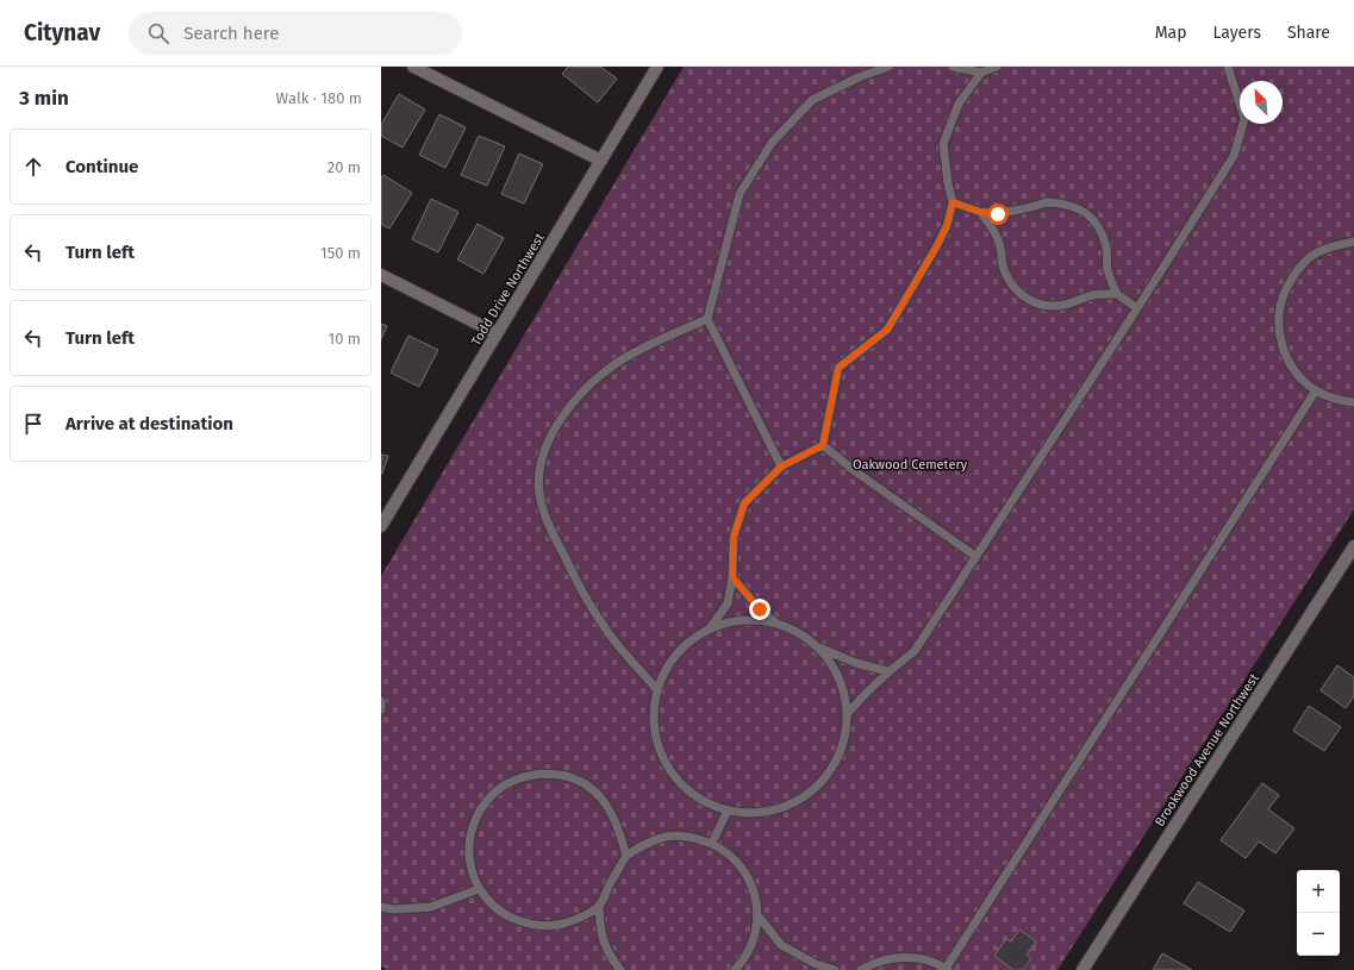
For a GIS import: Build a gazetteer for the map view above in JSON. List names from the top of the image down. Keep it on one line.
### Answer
{"streets":{"street":["Todd Drive Northwest","Brookwood Avenue Northwest"]},"parks":["Oakwood Cemetery"],"north":"top left","page":{"header":"Citynav","search":"Search here","nav":["Map","Layers","Share"],"heading":["3 min","Walk · 180 m"],"list":[["Continue","20 m"],["Turn left","150 m"],["Turn left","10 m"],"Arrive at destination"],"map_buttons":["+","−"]}}
